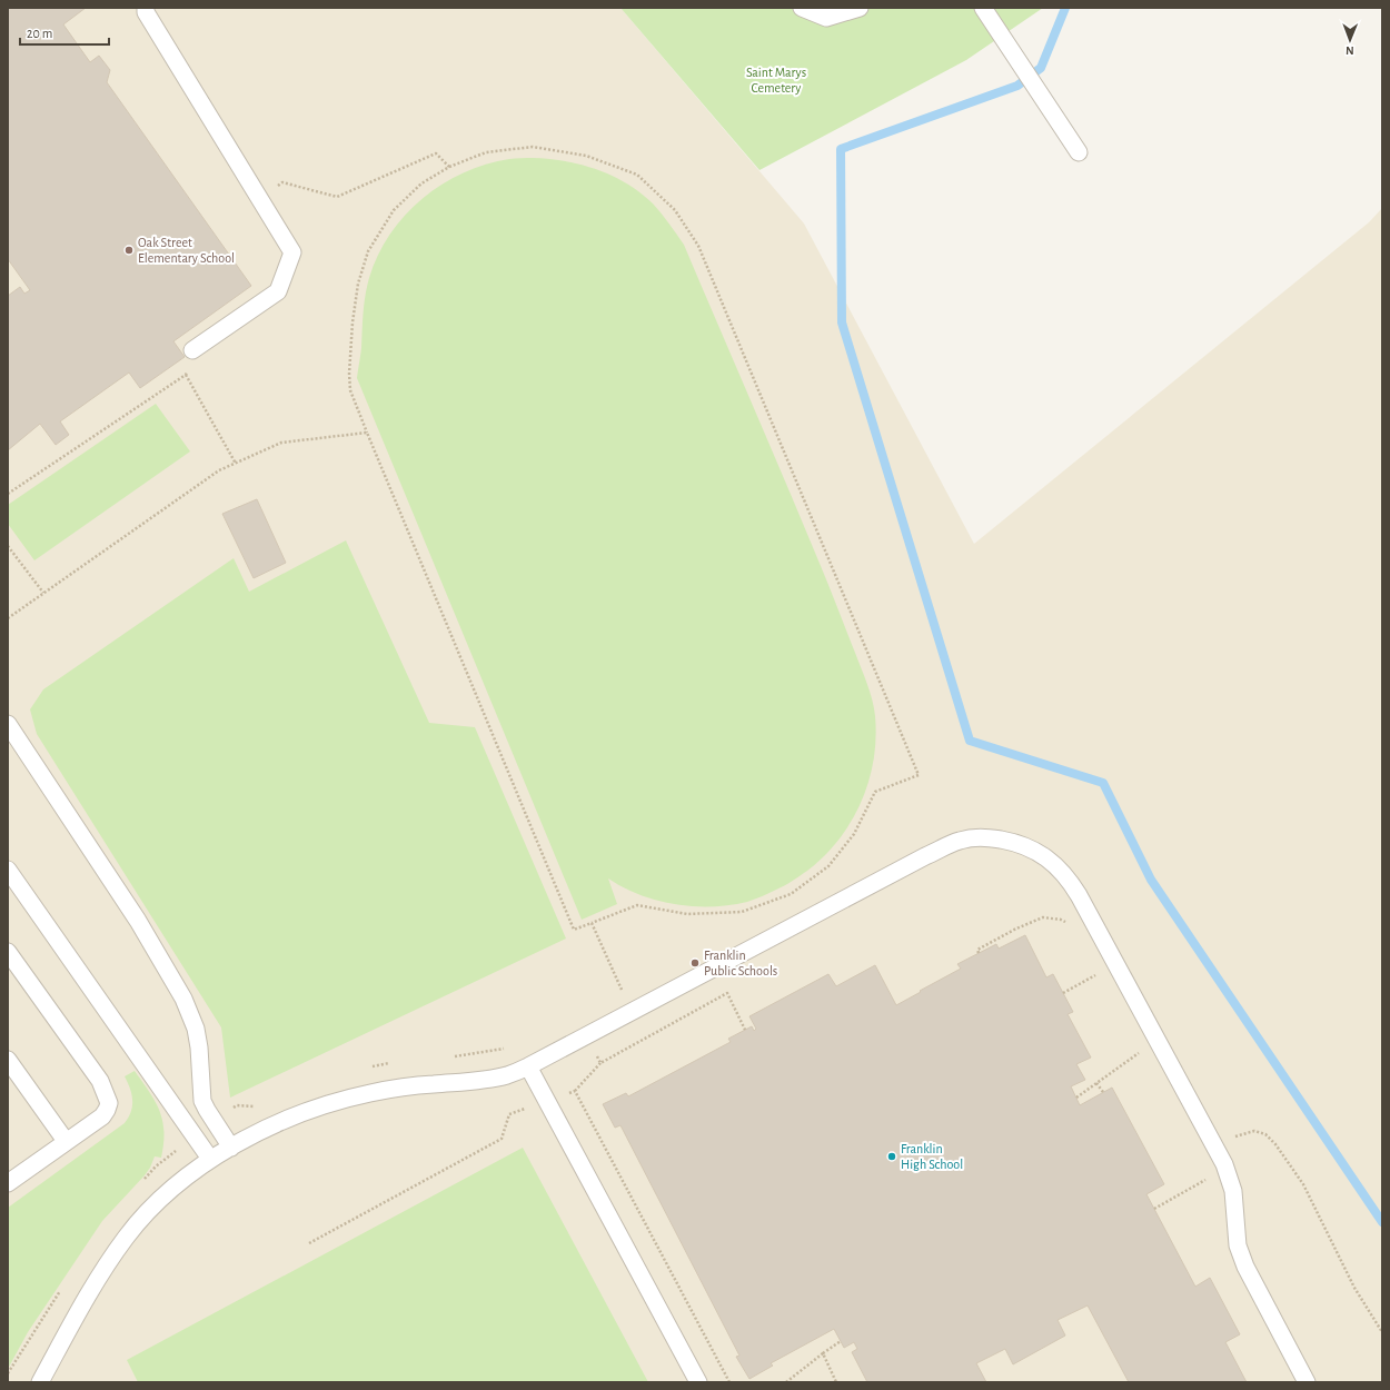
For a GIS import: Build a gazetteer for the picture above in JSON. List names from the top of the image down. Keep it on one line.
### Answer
{"parks":["Saint Marys Cemetery"],"places":["Oak Street Elementary School","Franklin Public Schools","Franklin High School"],"scale_bar":"20 m","north":"bottom"}
